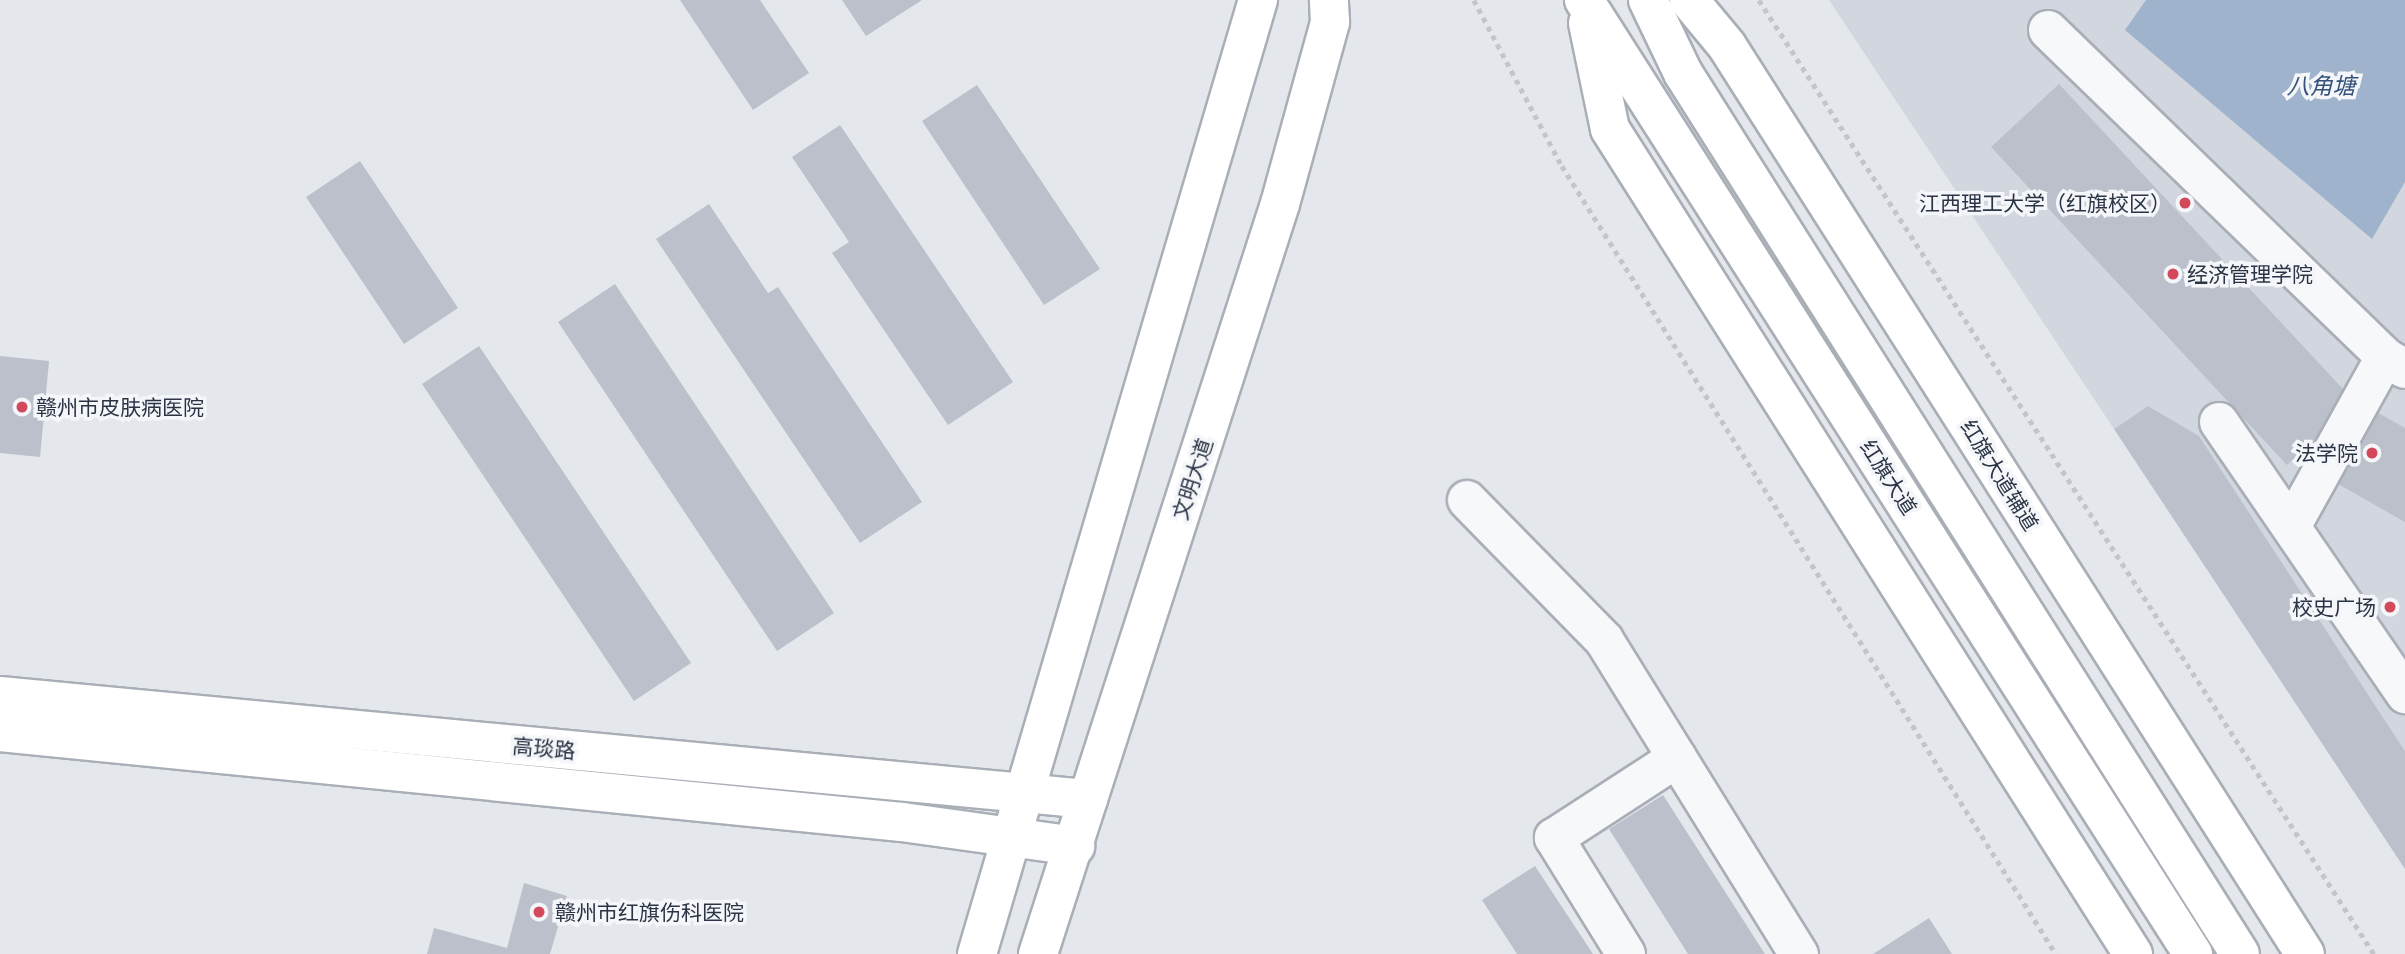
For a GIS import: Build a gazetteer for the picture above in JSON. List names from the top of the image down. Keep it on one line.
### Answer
{"streets":{"main road":["红旗大道辅道","红旗大道","文明大道","高琰路"]},"crossings":[["文明大道","高琰路"]],"water":["八角塘"],"places":["江西理工大学（红旗校区）","经济管理学院","赣州市皮肤病医院","法学院","校史广场","赣州市红旗伤科医院"]}
